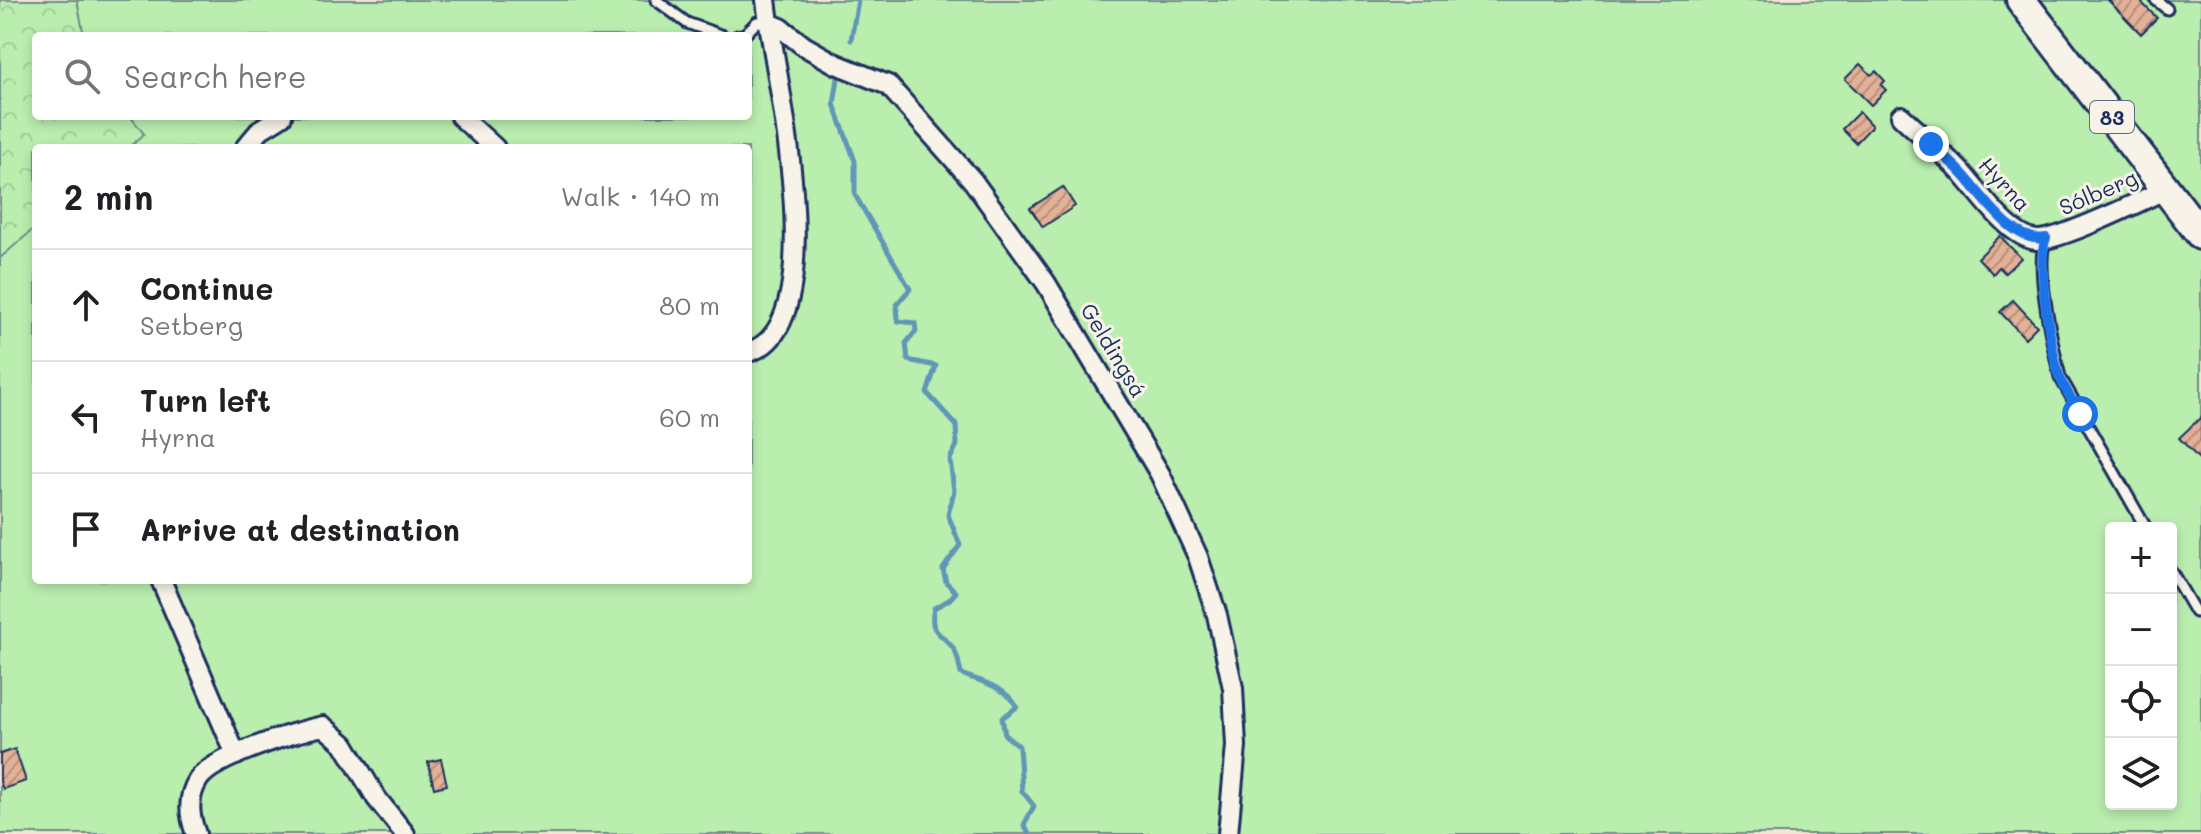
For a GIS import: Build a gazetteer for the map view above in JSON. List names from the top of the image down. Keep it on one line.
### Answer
{"streets":{"main road":["83"],"street":["Hyrna","Sólberg","Geldingsá"]},"crossings":[["83","Sólberg"],["Hyrna","Sólberg"]],"page":{"search":"Search here","heading":["2 min","Walk · 140 m"],"list":[["Continue","Setberg","80 m"],["Turn left","Hyrna","60 m"],"Arrive at destination"],"map_buttons":["+","−"]}}
